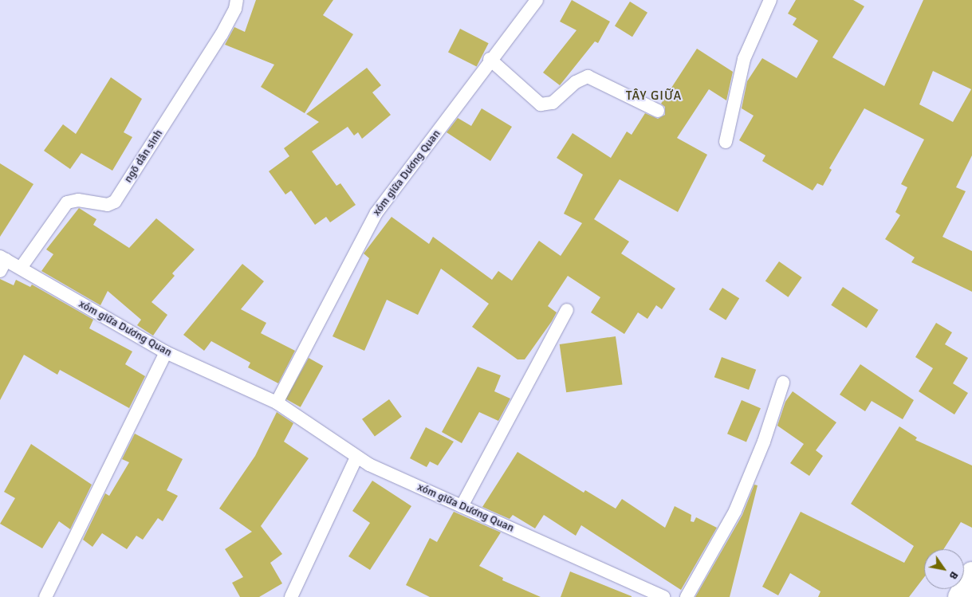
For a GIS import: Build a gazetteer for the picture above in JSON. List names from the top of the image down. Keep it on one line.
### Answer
{"streets":{"lane":["ngõ dân sinh","xóm giữa Dương Quan"]},"crossings":[["ngõ dân sinh","xóm giữa Dương Quan"]],"districts":["TÂY GIỮA"],"north":"bottom right"}
